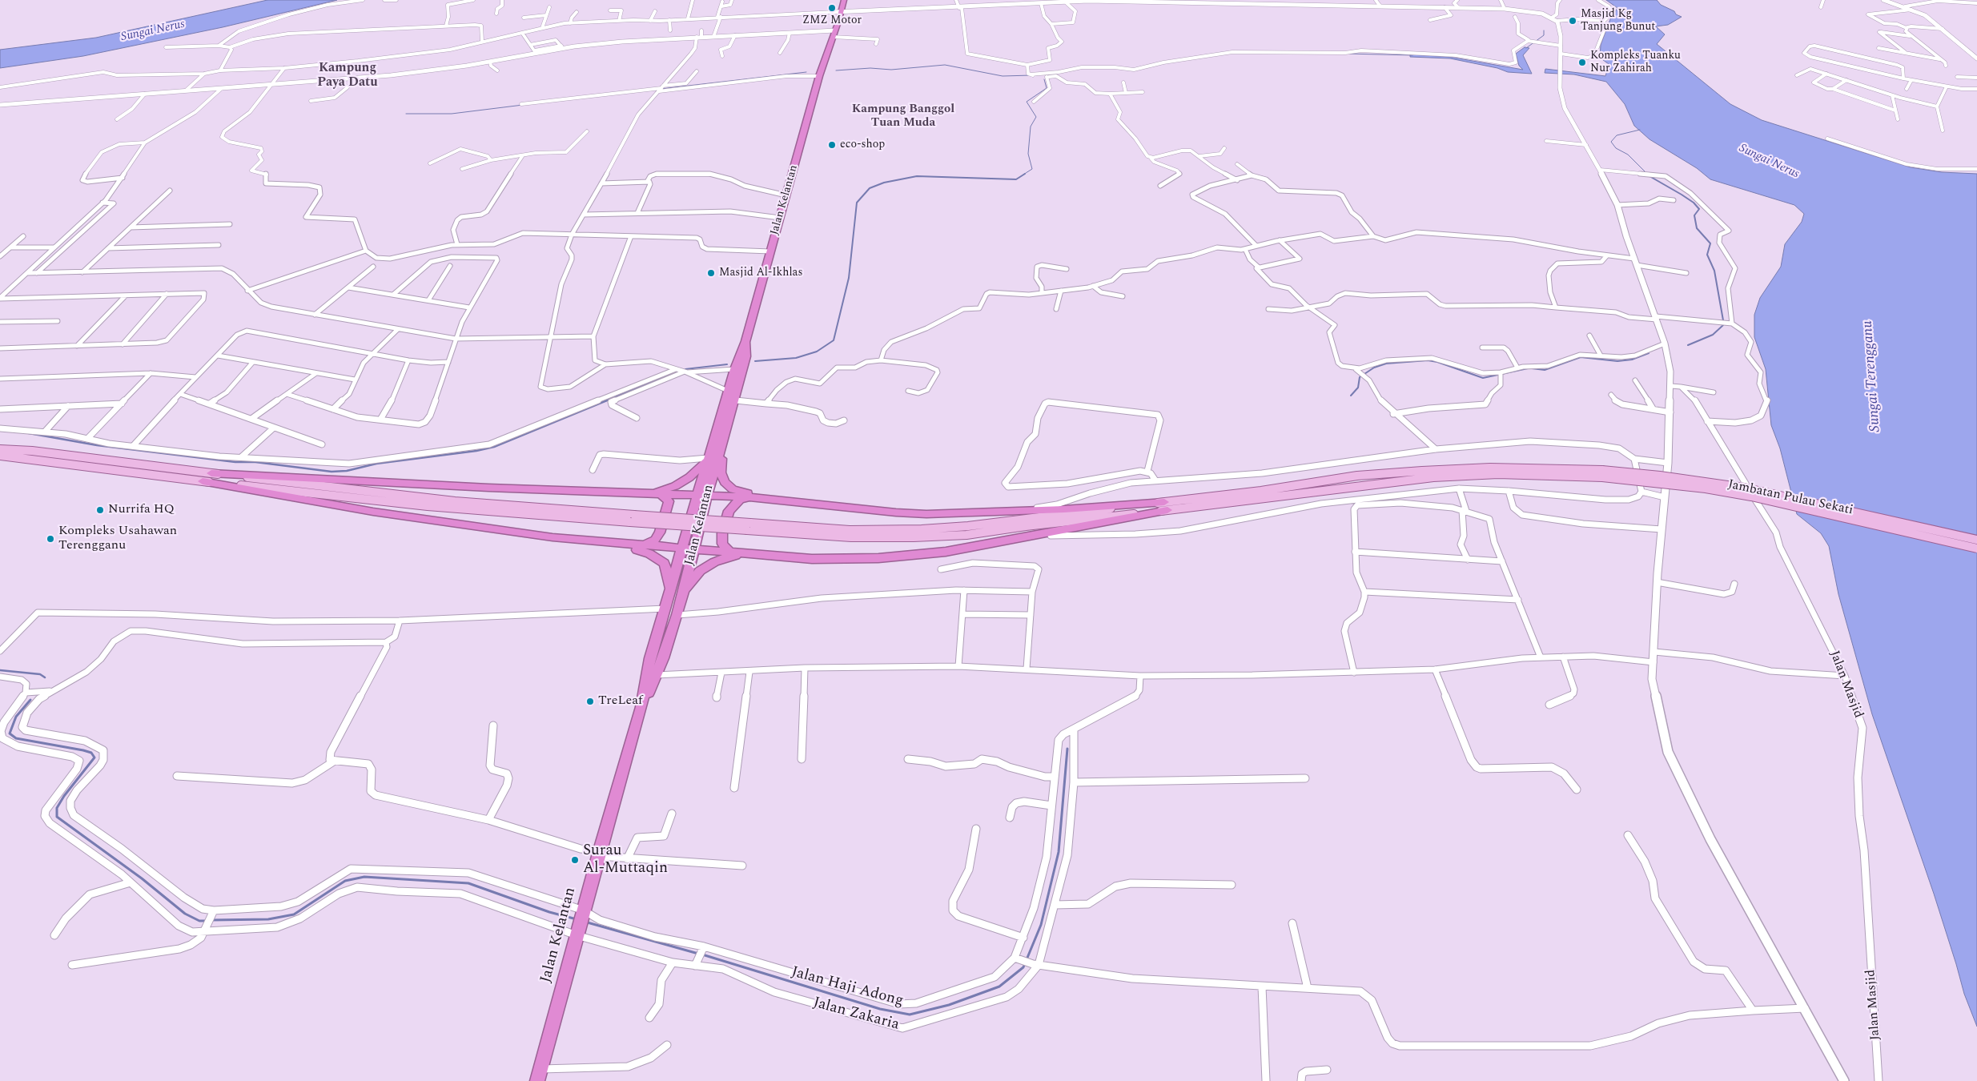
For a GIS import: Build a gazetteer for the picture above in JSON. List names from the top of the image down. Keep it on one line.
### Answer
{"streets":{"highway":["Jalan Kelantan"],"main road":["Jambatan Pulau Sekati"],"street":["Jalan Masjid","Jalan Haji Adong","Jalan Zakaria"]},"crossings":[["Jalan Kelantan","Jalan Haji Adong"],["Jalan Kelantan","Jalan Zakaria"],["Jalan Haji Adong","Jalan Zakaria"]],"districts":["Kampung Paya Datu","Kampung Banggol Tuan Muda"],"water":["Sungai Nerus","Sungai Terengganu"],"places":["ZMZ Motor","Masjid Kg Tanjung Bunut","Kompleks Tuanku Nur Zahirah","eco-shop","Masjid Al-Ikhlas","Nurrifa HQ","Kompleks Usahawan Terengganu","TreLeaf","Surau Al-Muttaqin"]}
